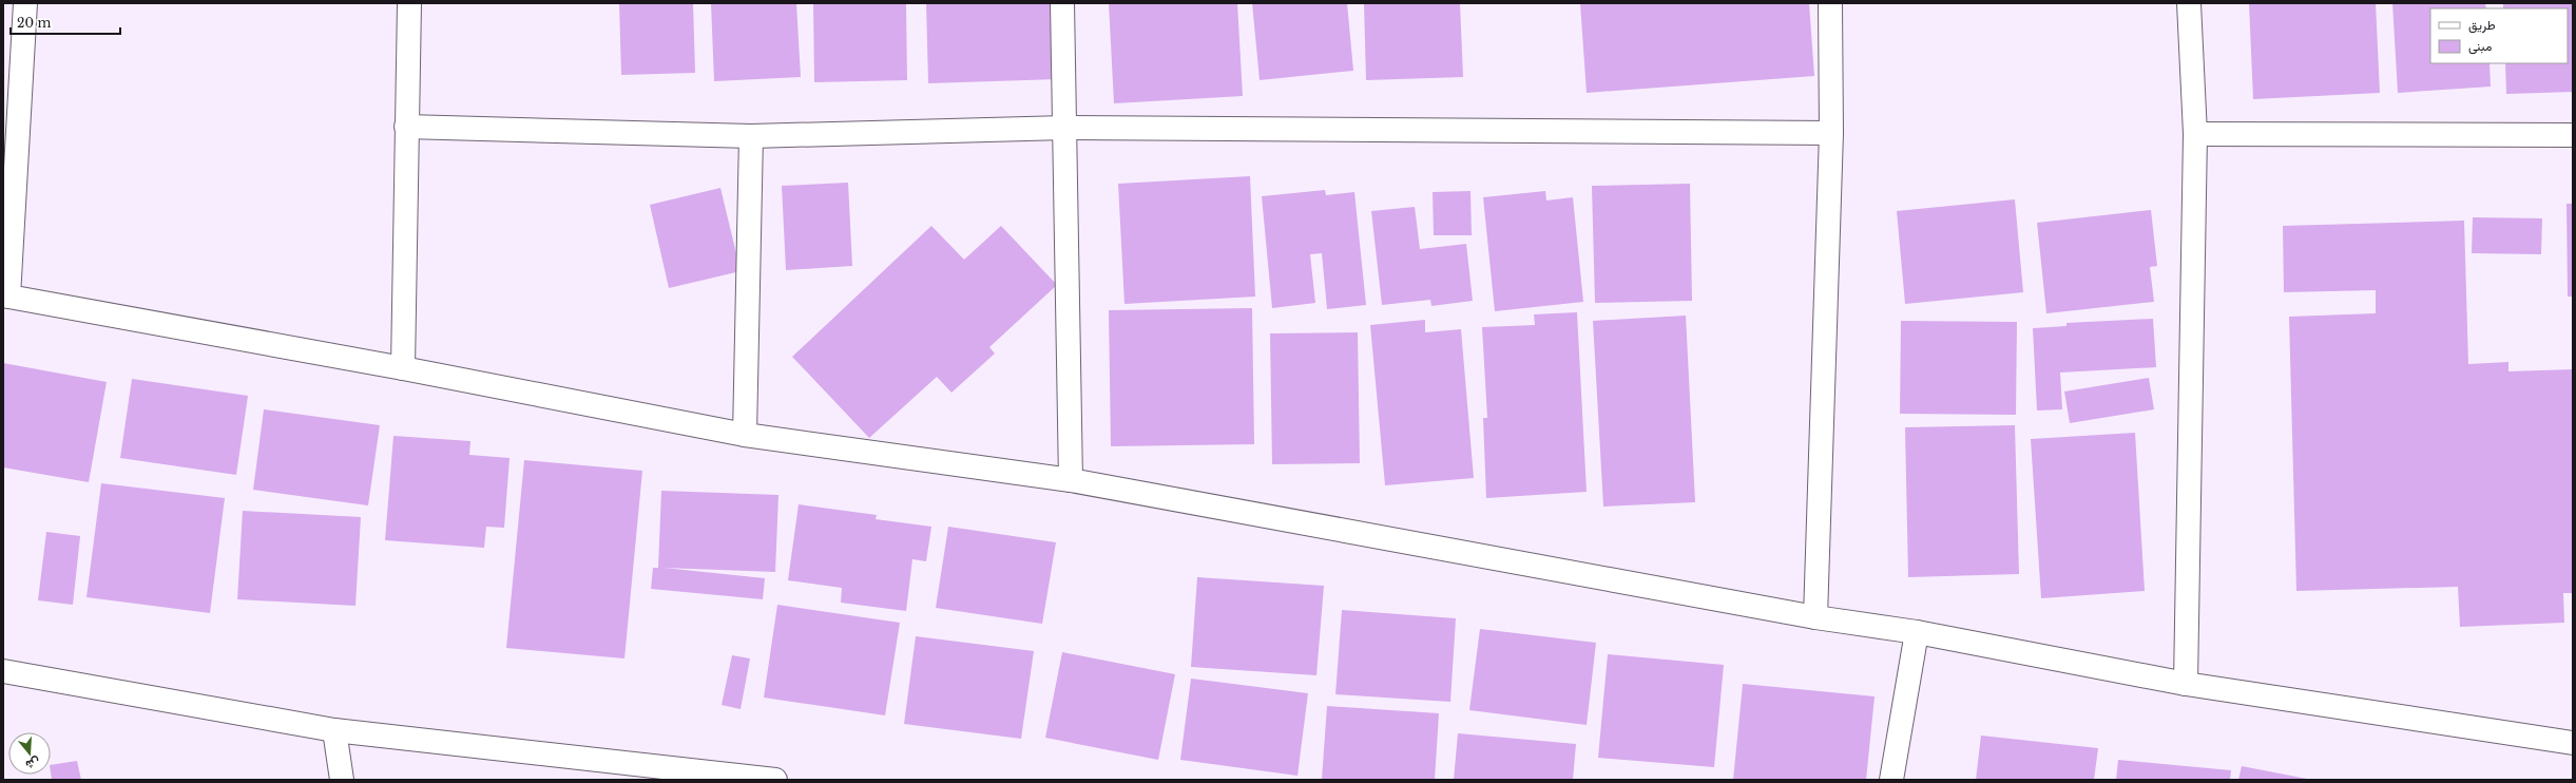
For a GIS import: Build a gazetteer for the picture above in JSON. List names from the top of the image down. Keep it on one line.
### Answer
{"legend":["طريق","مبنى"],"scale_bar":"20 m","north":"bottom"}
